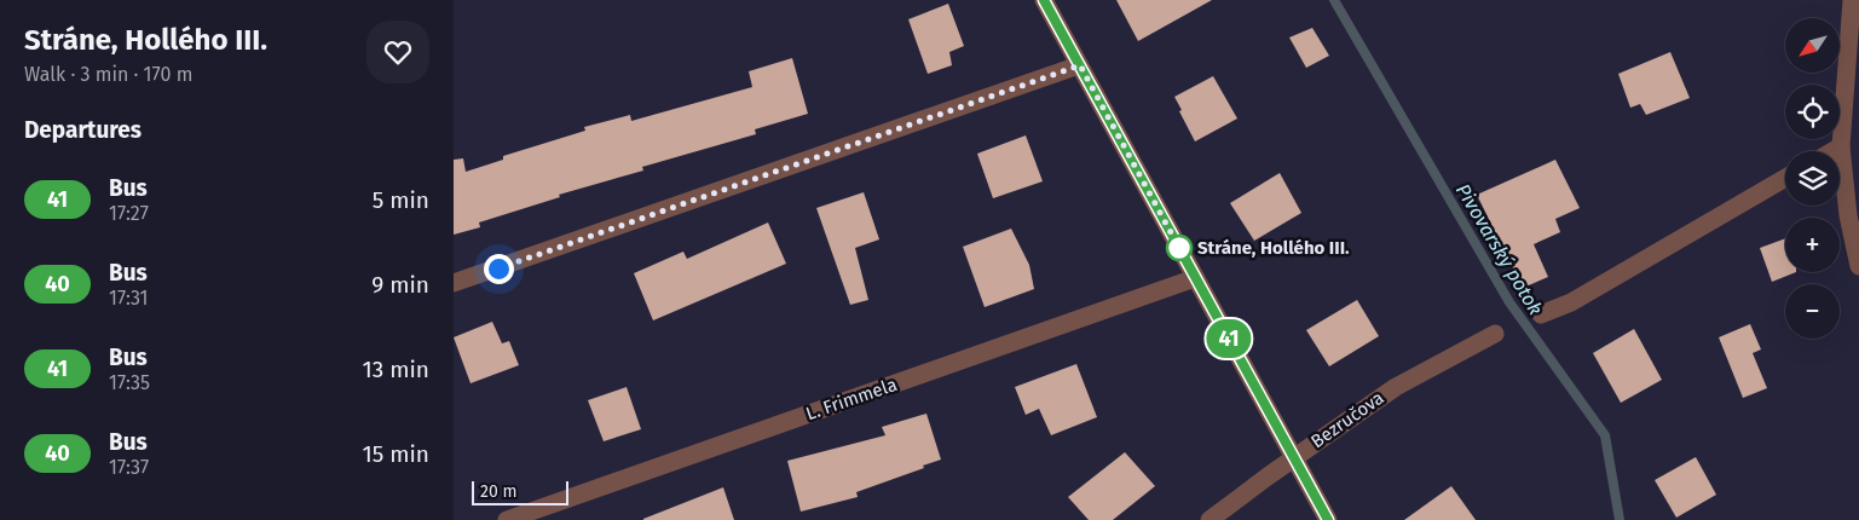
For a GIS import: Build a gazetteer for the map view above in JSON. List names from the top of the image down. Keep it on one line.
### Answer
{"streets":{"street":["L. Frimmela","Bezručova"]},"water":["Pivovarský potok"],"places":["Stráne, Hollého III."],"lines":["bus line 41"],"scale_bar":"20 m","north":"bottom left","page":{"heading":[["Stráne, Hollého III.","Walk · 3 min · 170 m"],"Departures"],"on_map":"41","map_buttons":["+","−"],"list":[{"mark":"41","name":"Bus","note":"17:27","value":"5 min"},{"mark":"40","name":"Bus","note":"17:31","value":"9 min"},{"mark":"41","name":"Bus","note":"17:35","value":"13 min"},{"mark":"40","name":"Bus","note":"17:37","value":"15 min"}],"scale":"20 m"}}
